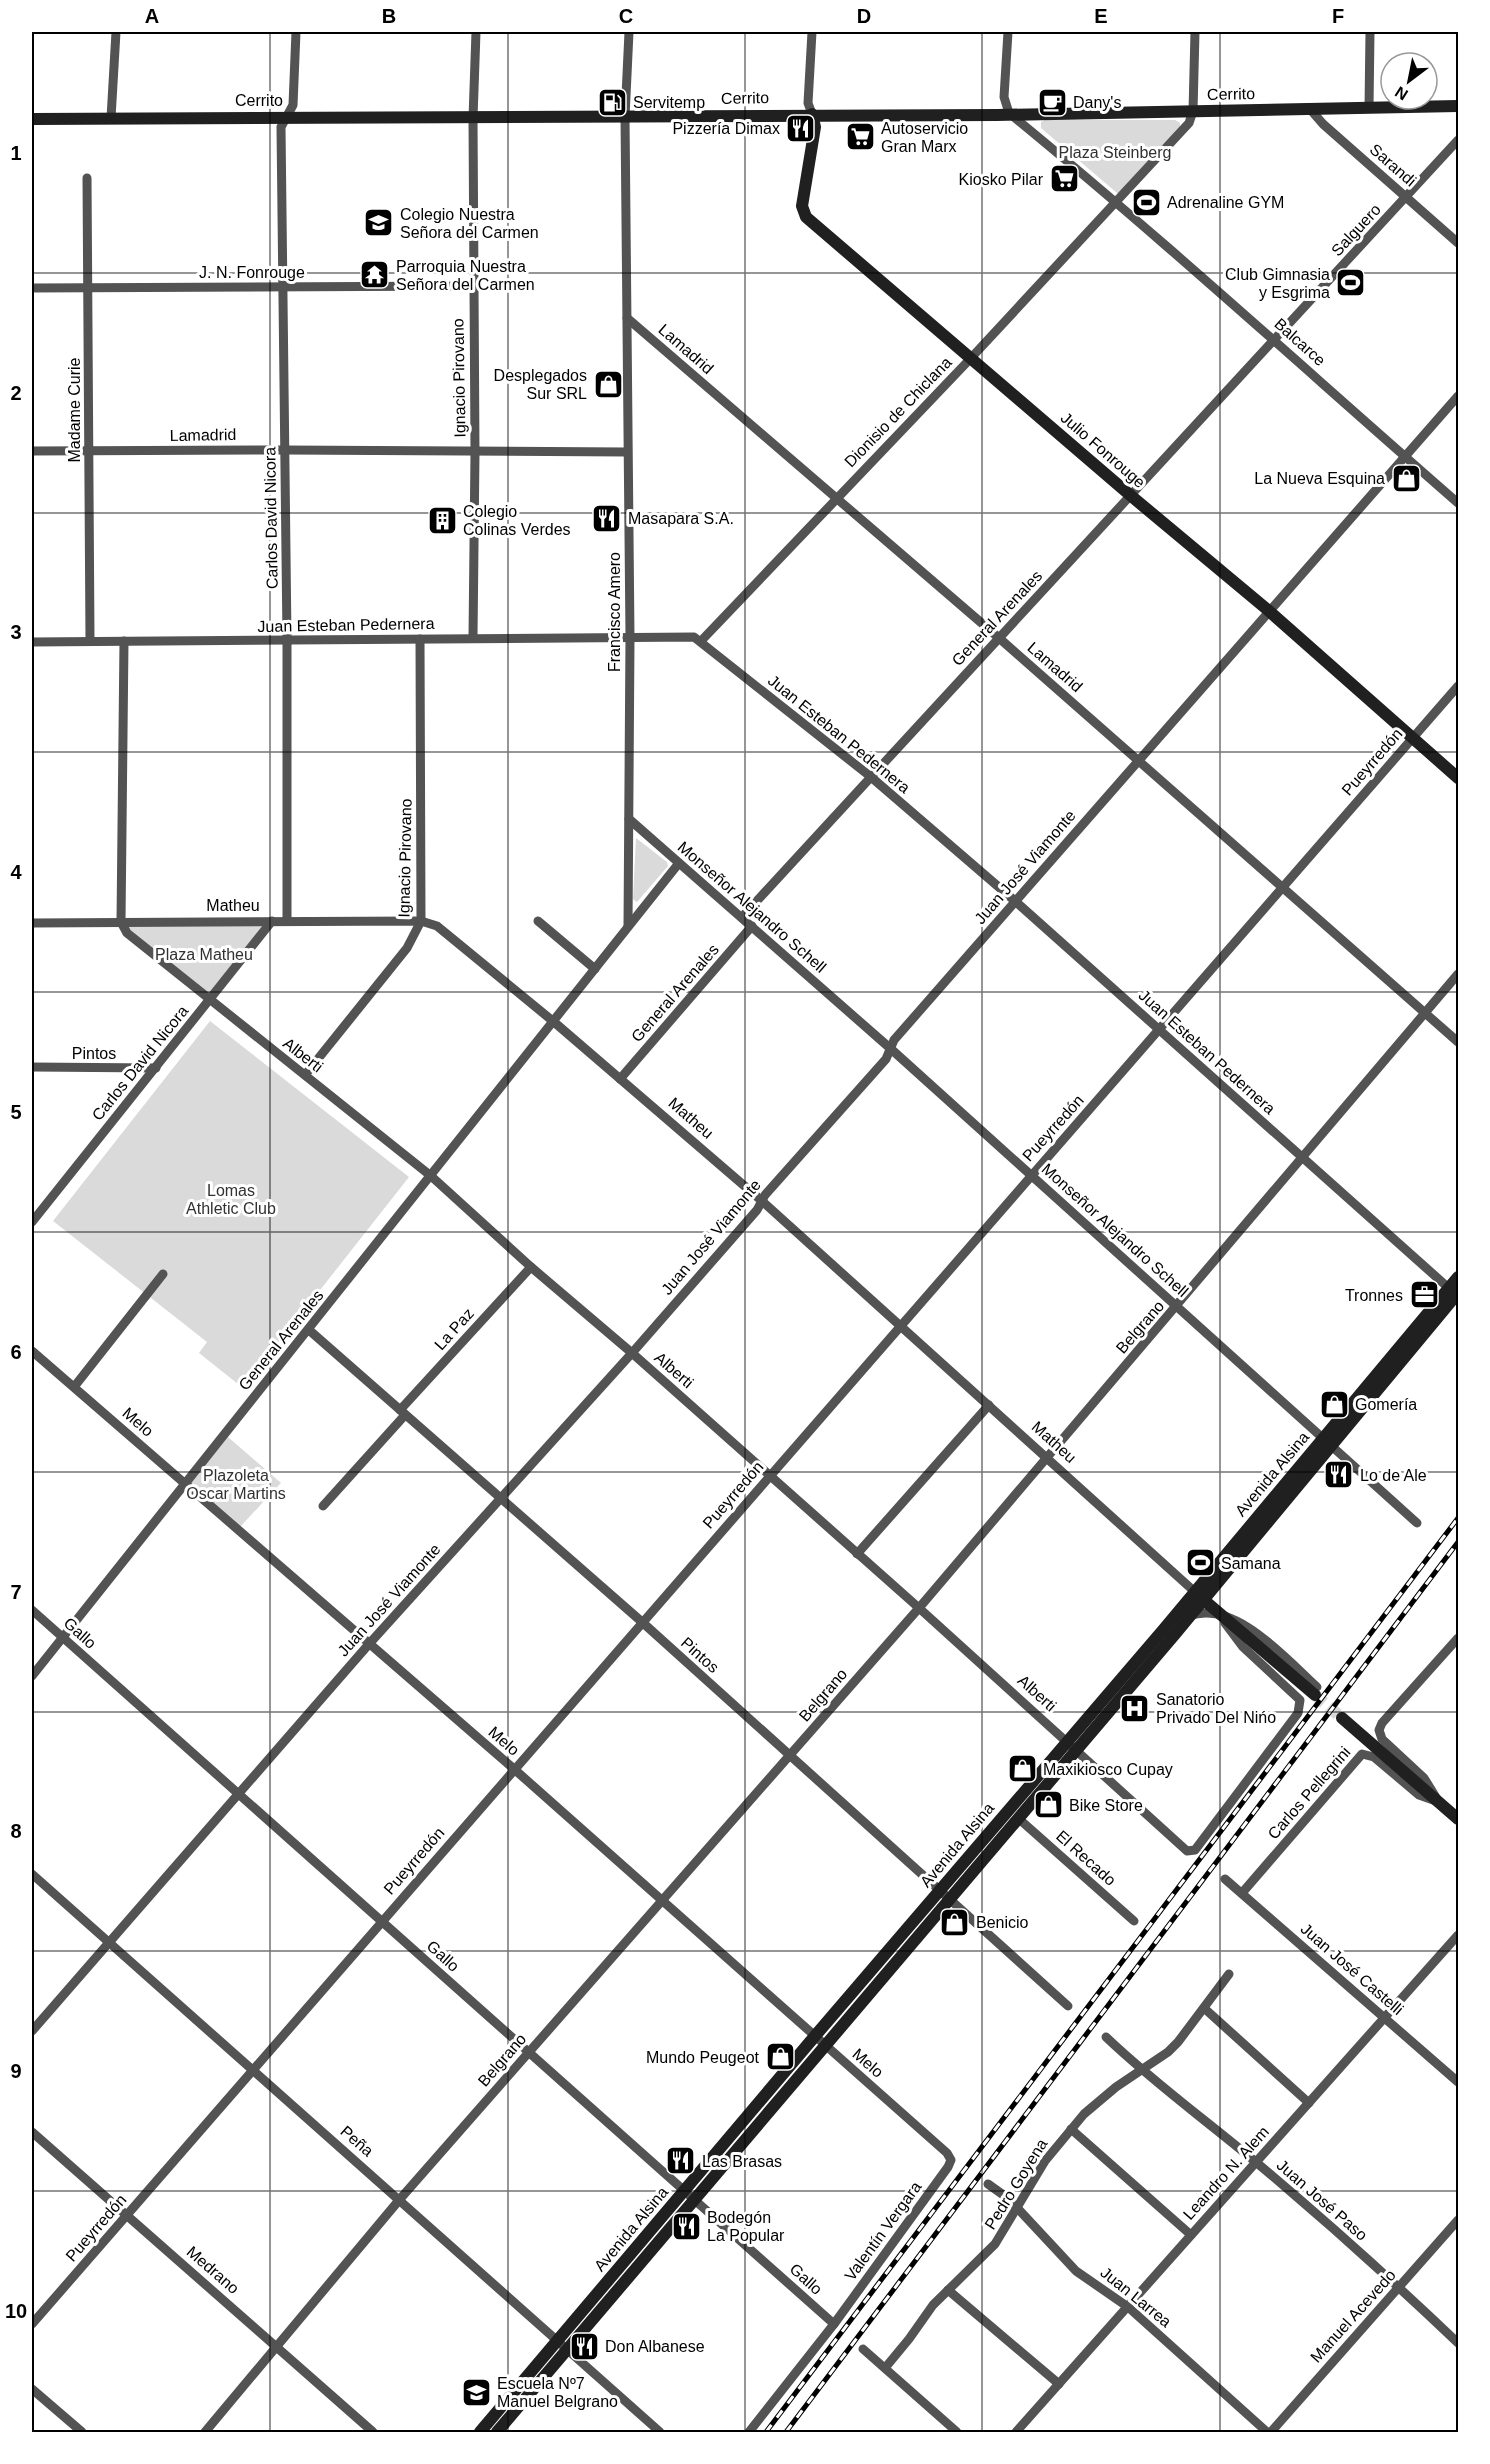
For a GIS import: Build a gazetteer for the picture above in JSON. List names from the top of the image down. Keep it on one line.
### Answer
{"streets":{"main road":["Cerrito","Julio Fonrouge","Matheu","Avenida Alsina"],"street":["Sarandi","Salguero","J. N. Fonrouge","Balcarce","Lamadrid","Ignacio Pirovano","Madame Curie","Dionisio de Chiclana","Carlos David Nicora","Francisco Amero","General Arenales","Juan Esteban Pedernera","Pueyrredón","Juan José Viamonte","Monseñor Alejandro Schell","Pintos","Alberti","Belgrano","La Paz","Melo","Gallo","Carlos Pellegrini","El Recado","Juan José Castelli","Peña","Leandro N. Alem","Pedro Goyena","Juan José Paso","Valentín Vergara","Medrano","Juan Larrea","Manuel Acevedo"]},"crossings":[["Cerrito","Sarandi"],["Cerrito","Balcarce"],["Cerrito","Ignacio Pirovano"],["Cerrito","Dionisio de Chiclana"],["Cerrito","Julio Fonrouge"],["Cerrito","Carlos David Nicora"],["Cerrito","Francisco Amero"],["Sarandi","Salguero"],["Salguero","Balcarce"],["Salguero","General Arenales"],["J. N. Fonrouge","Ignacio Pirovano"],["J. N. Fonrouge","Madame Curie"],["J. N. Fonrouge","Carlos David Nicora"],["Balcarce","Dionisio de Chiclana"],["Balcarce","General Arenales"],["Balcarce","Juan José Viamonte"],["Lamadrid","Ignacio Pirovano"],["Lamadrid","Madame Curie"],["Lamadrid","Dionisio de Chiclana"],["Lamadrid","Carlos David Nicora"],["Lamadrid","Francisco Amero"],["Lamadrid","General Arenales"],["Lamadrid","Pueyrredón"],["Lamadrid","Juan José Viamonte"],["Lamadrid","Belgrano"],["Ignacio Pirovano","Juan Esteban Pedernera"],["Ignacio Pirovano","Matheu"],["Ignacio Pirovano","Alberti"],["Madame Curie","Juan Esteban Pedernera"],["Dionisio de Chiclana","Julio Fonrouge"],["Dionisio de Chiclana","Juan Esteban Pedernera"],["Julio Fonrouge","General Arenales"],["Julio Fonrouge","Pueyrredón"],["Julio Fonrouge","Juan José Viamonte"],["Carlos David Nicora","Juan Esteban Pedernera"],["Carlos David Nicora","Matheu"],["Carlos David Nicora","Pintos"],["Carlos David Nicora","Alberti"],["Francisco Amero","Juan Esteban Pedernera"],["Francisco Amero","Monseñor Alejandro Schell"],["General Arenales","Juan Esteban Pedernera"],["General Arenales","Matheu"],["General Arenales","Monseñor Alejandro Schell"],["General Arenales","Pintos"],["General Arenales","Alberti"],["General Arenales","Melo"],["General Arenales","Gallo"],["Juan Esteban Pedernera","Pueyrredón"],["Juan Esteban Pedernera","Juan José Viamonte"],["Juan Esteban Pedernera","Belgrano"],["Juan Esteban Pedernera","Avenida Alsina"],["Pueyrredón","Matheu"],["Pueyrredón","Monseñor Alejandro Schell"],["Pueyrredón","Pintos"],["Pueyrredón","Alberti"],["Pueyrredón","Melo"],["Pueyrredón","Gallo"],["Pueyrredón","Peña"],["Pueyrredón","Medrano"],["Juan José Viamonte","Matheu"],["Juan José Viamonte","Monseñor Alejandro Schell"],["Juan José Viamonte","Pintos"],["Juan José Viamonte","Alberti"],["Juan José Viamonte","Melo"],["Juan José Viamonte","Gallo"],["Juan José Viamonte","Peña"],["Matheu","Alberti"],["Matheu","Belgrano"],["Matheu","Avenida Alsina"],["Monseñor Alejandro Schell","Belgrano"],["Monseñor Alejandro Schell","Avenida Alsina"],["Pintos","Belgrano"],["Pintos","La Paz"],["Pintos","Avenida Alsina"],["Alberti","Belgrano"],["Alberti","La Paz"],["Alberti","Avenida Alsina"],["Belgrano","Melo"],["Belgrano","Gallo"],["Belgrano","Peña"],["Belgrano","Medrano"],["Melo","Avenida Alsina"],["Melo","Valentín Vergara"],["Avenida Alsina","Gallo"],["Avenida Alsina","El Recado"],["Avenida Alsina","Peña"],["Gallo","Valentín Vergara"],["Carlos Pellegrini","Juan José Castelli"],["Juan José Castelli","Leandro N. Alem"],["Leandro N. Alem","Juan José Paso"],["Leandro N. Alem","Juan Larrea"],["Pedro Goyena","Juan José Paso"],["Pedro Goyena","Juan Larrea"],["Juan José Paso","Manuel Acevedo"],["Juan Larrea","Manuel Acevedo"]],"parks":["Plaza Steinberg","Plaza Matheu","Lomas Athletic Club","Plazoleta Oscar Martins"],"places":{"fuel station":["Servitemp"],"cafe":["Dany's"],"restaurant":["Pizzería Dimax","Masapara S.A.","Lo de Ale","Las Brasas","Bodegón La Popular","Don Albanese"],"supermarket":["Autoservicio Gran Marx","Kiosko Pilar"],"sports":["Adrenaline GYM","Club Gimnasia y Esgrima","Samana"],"school or university":["Colegio Nuestra Señora del Carmen","Escuela Nº7 Manuel Belgrano"],"temple":["Parroquia Nuestra Señora del Carmen"],"shop":["Desplegados Sur SRL","La Nueva Esquina","Gomería","Maxikiosco Cupay","Bike Store","Benicio","Mundo Peugeot"],"building":["Colegio Colinas Verdes"],"office":["Tronnes"],"hospital":["Sanatorio Privado Del Nińo"]},"north":"bottom left","grid":{"columns":["A","B","C","D","E","F"],"rows":["1","2","3","4","5","6","7","8","9","10"]}}
